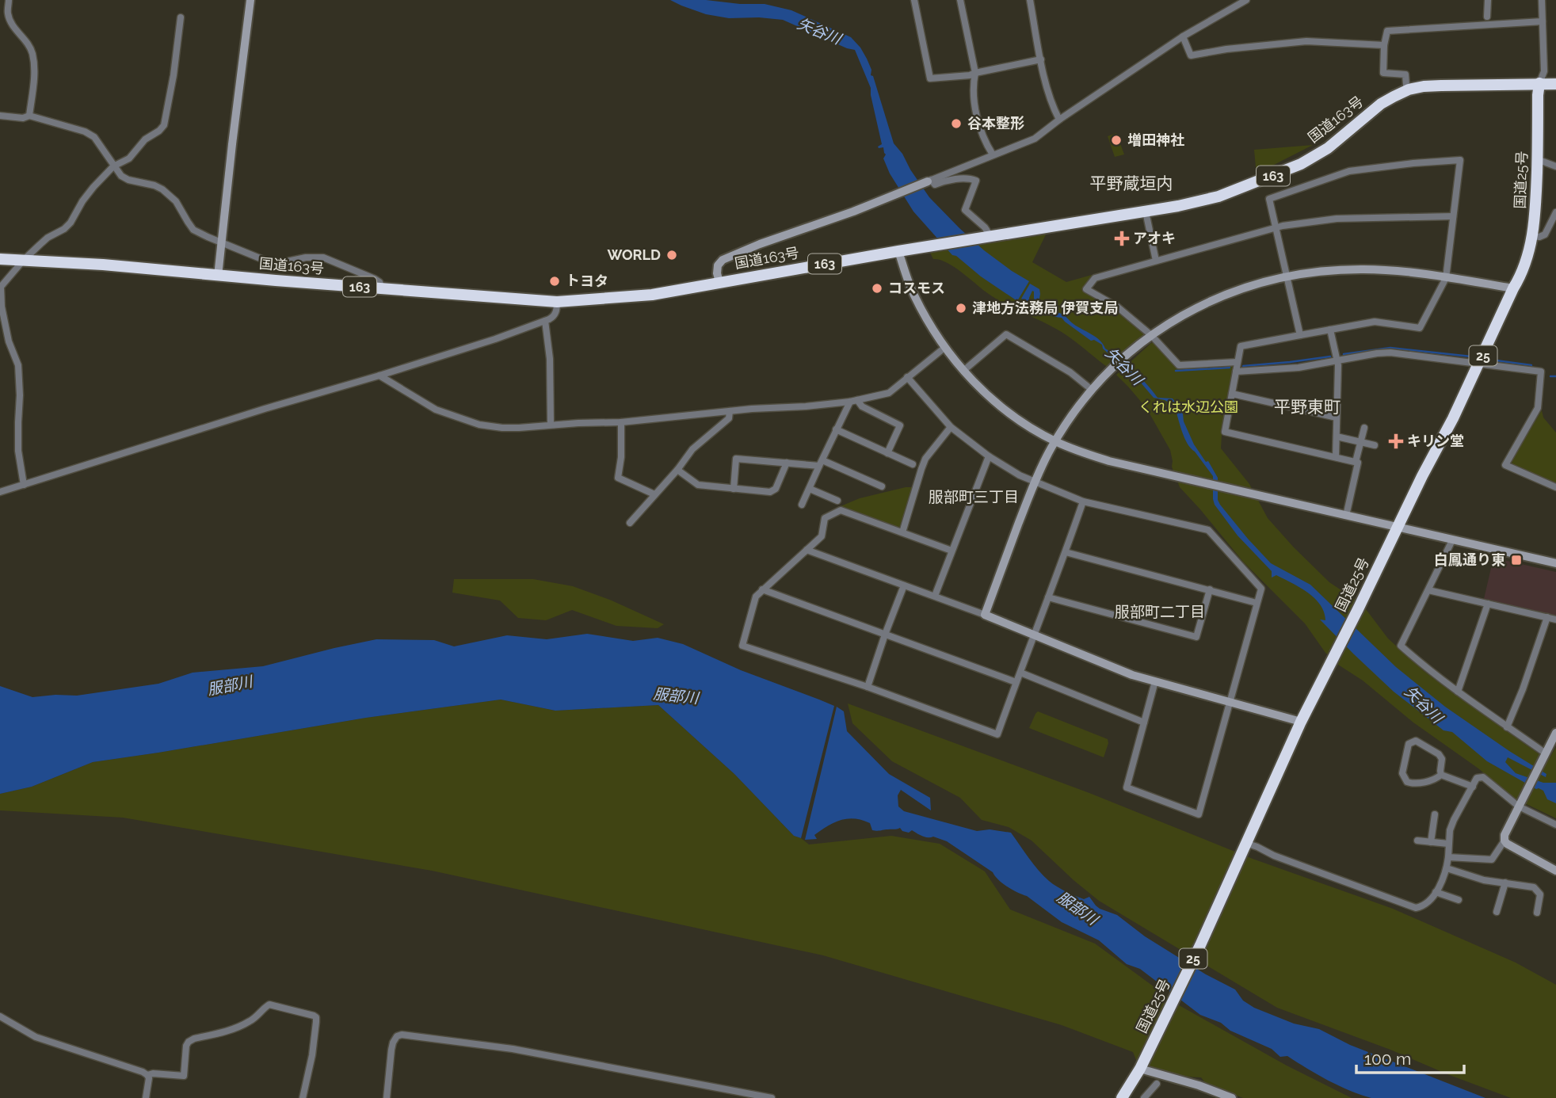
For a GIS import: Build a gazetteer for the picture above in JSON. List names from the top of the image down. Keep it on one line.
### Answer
{"streets":{"highway":["国道163号","163","国道25号","25"]},"crossings":[["国道163号","国道25号"]],"districts":["平野蔵垣内","平野東町","服部町三丁目","服部町二丁目"],"water":["矢谷川","服部川"],"parks":["くれは水辺公園"],"places":{"other":["谷本整形","増田神社","WORLD","トヨタ","コスモス","津地方法務局 伊賀支局"],"health":["アオキ","キリン堂"],"transit":["白鳳通り東"]},"scale_bar":"100 m"}
